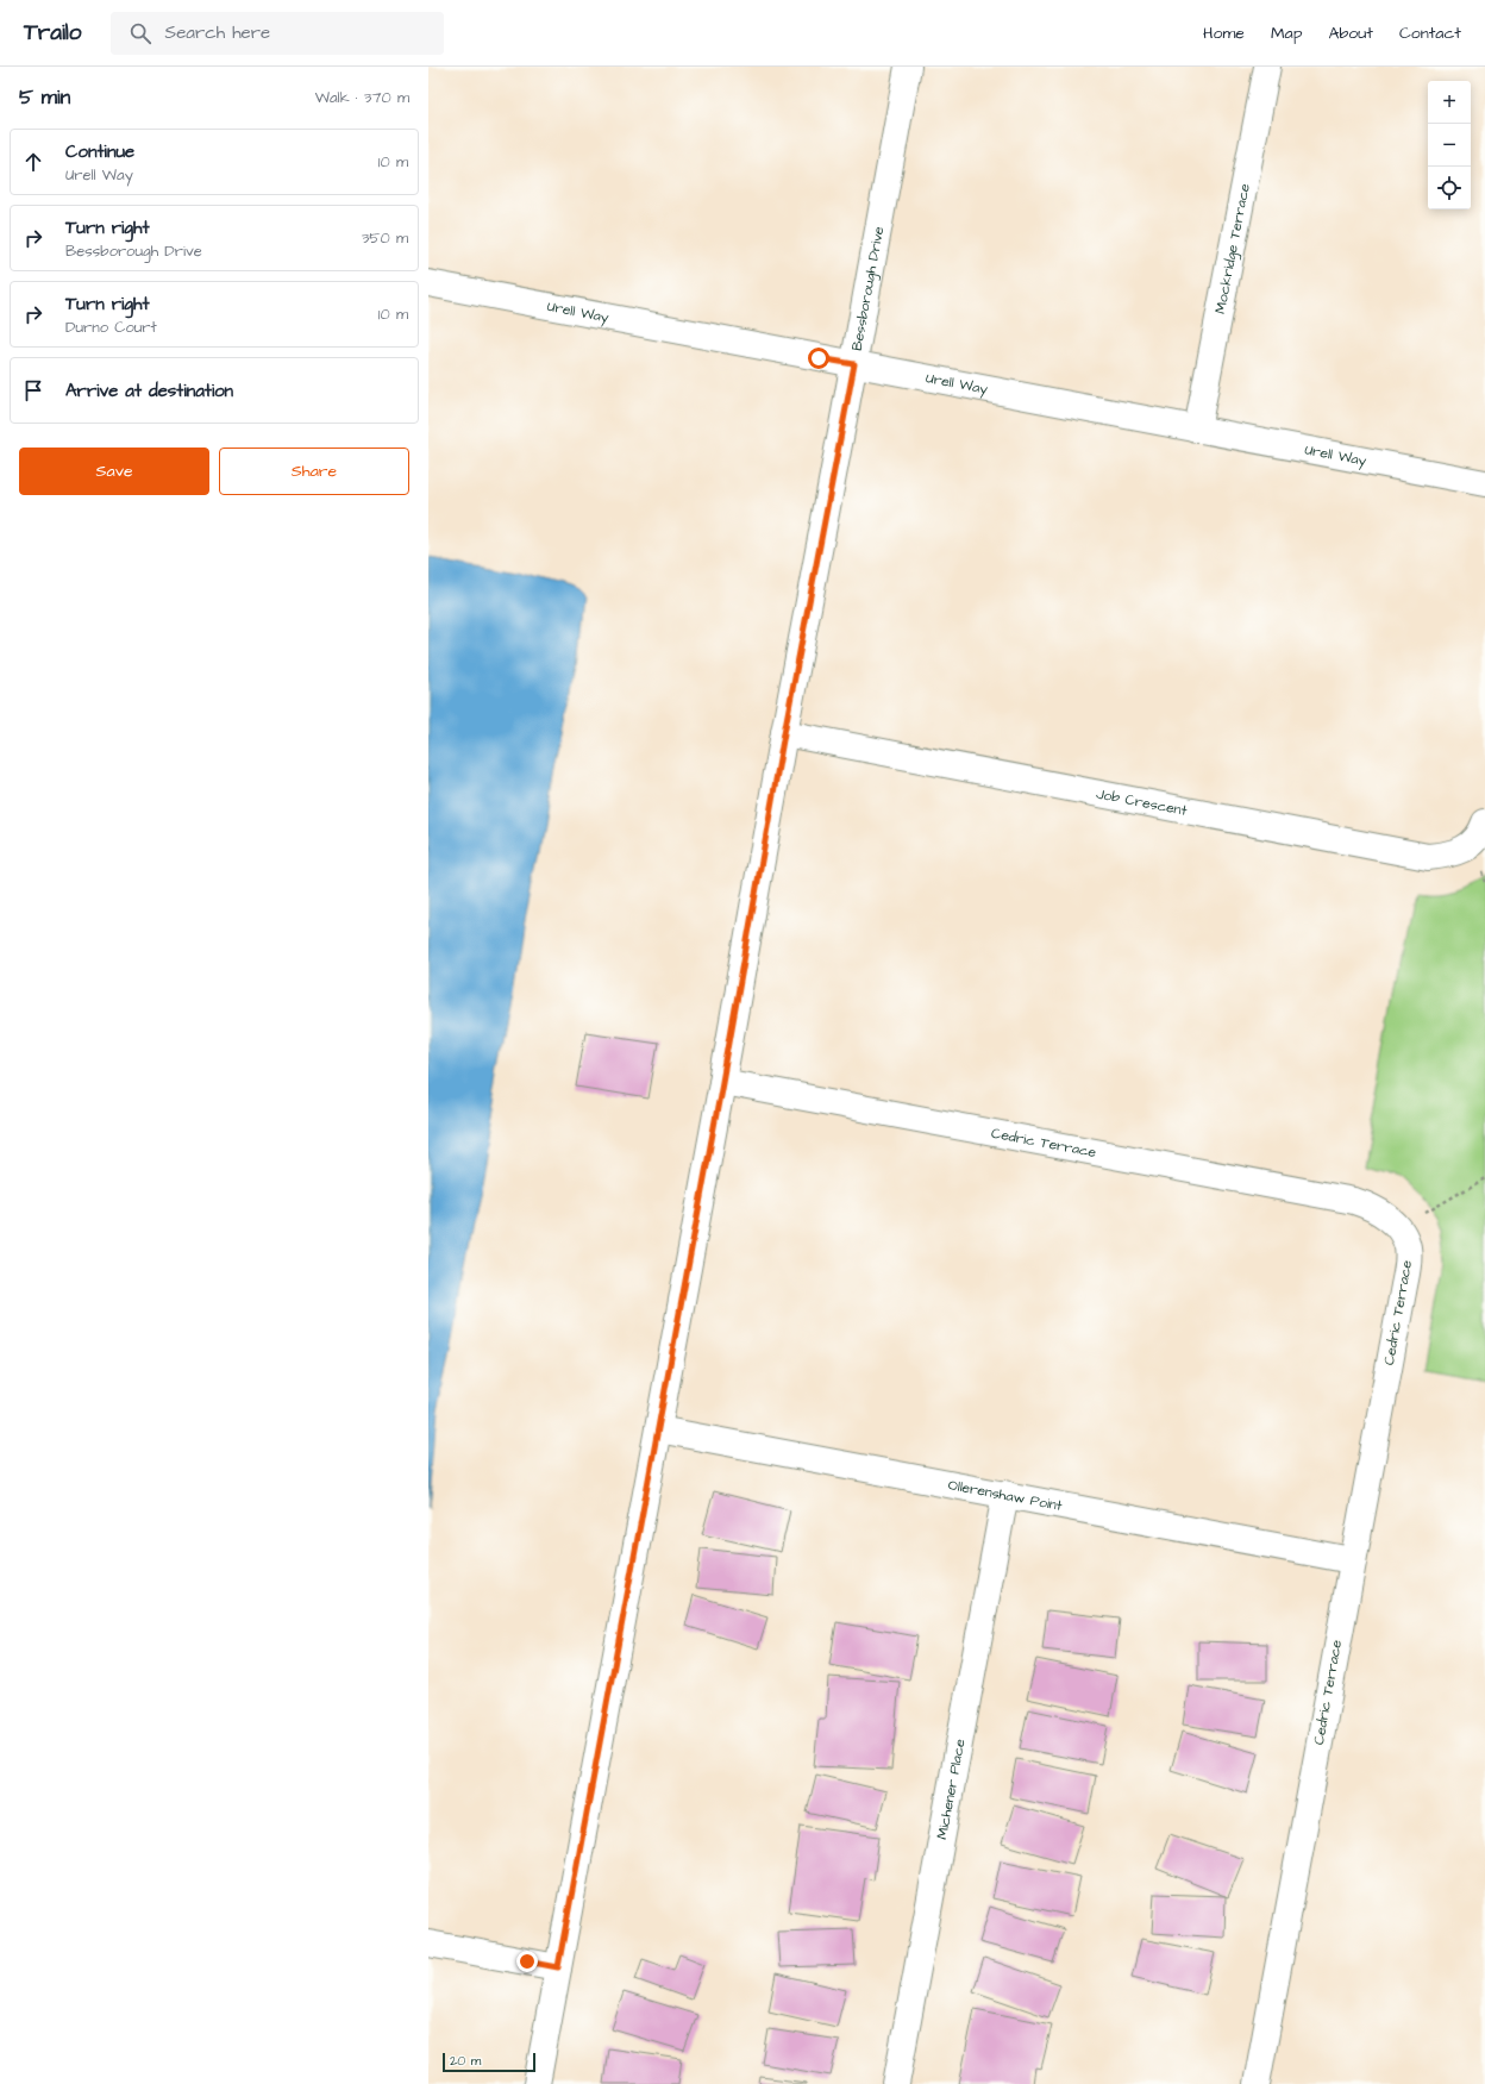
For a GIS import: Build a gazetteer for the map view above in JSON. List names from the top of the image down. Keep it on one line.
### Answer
{"streets":{"street":["Mockridge Terrace","Bessborough Drive","Urell Way","Job Crescent","Cedric Terrace","Ollerenshaw Point","Michener Place"]},"crossings":[["Mockridge Terrace","Urell Way"],["Bessborough Drive","Urell Way"],["Bessborough Drive","Job Crescent"],["Bessborough Drive","Cedric Terrace"],["Bessborough Drive","Ollerenshaw Point"],["Cedric Terrace","Ollerenshaw Point"],["Ollerenshaw Point","Michener Place"]],"scale_bar":"20 m","page":{"header":"Trailo","search":"Search here","nav":["Home","Map","About","Contact"],"heading":["5 min","Walk · 370 m"],"map_buttons":["+","−"],"list":[["Continue","Urell Way","10 m"],["Turn right","Bessborough Drive","350 m"],["Turn right","Durno Court","10 m"],"Arrive at destination"],"buttons":["Save","Share"],"scale":"20 m"}}
